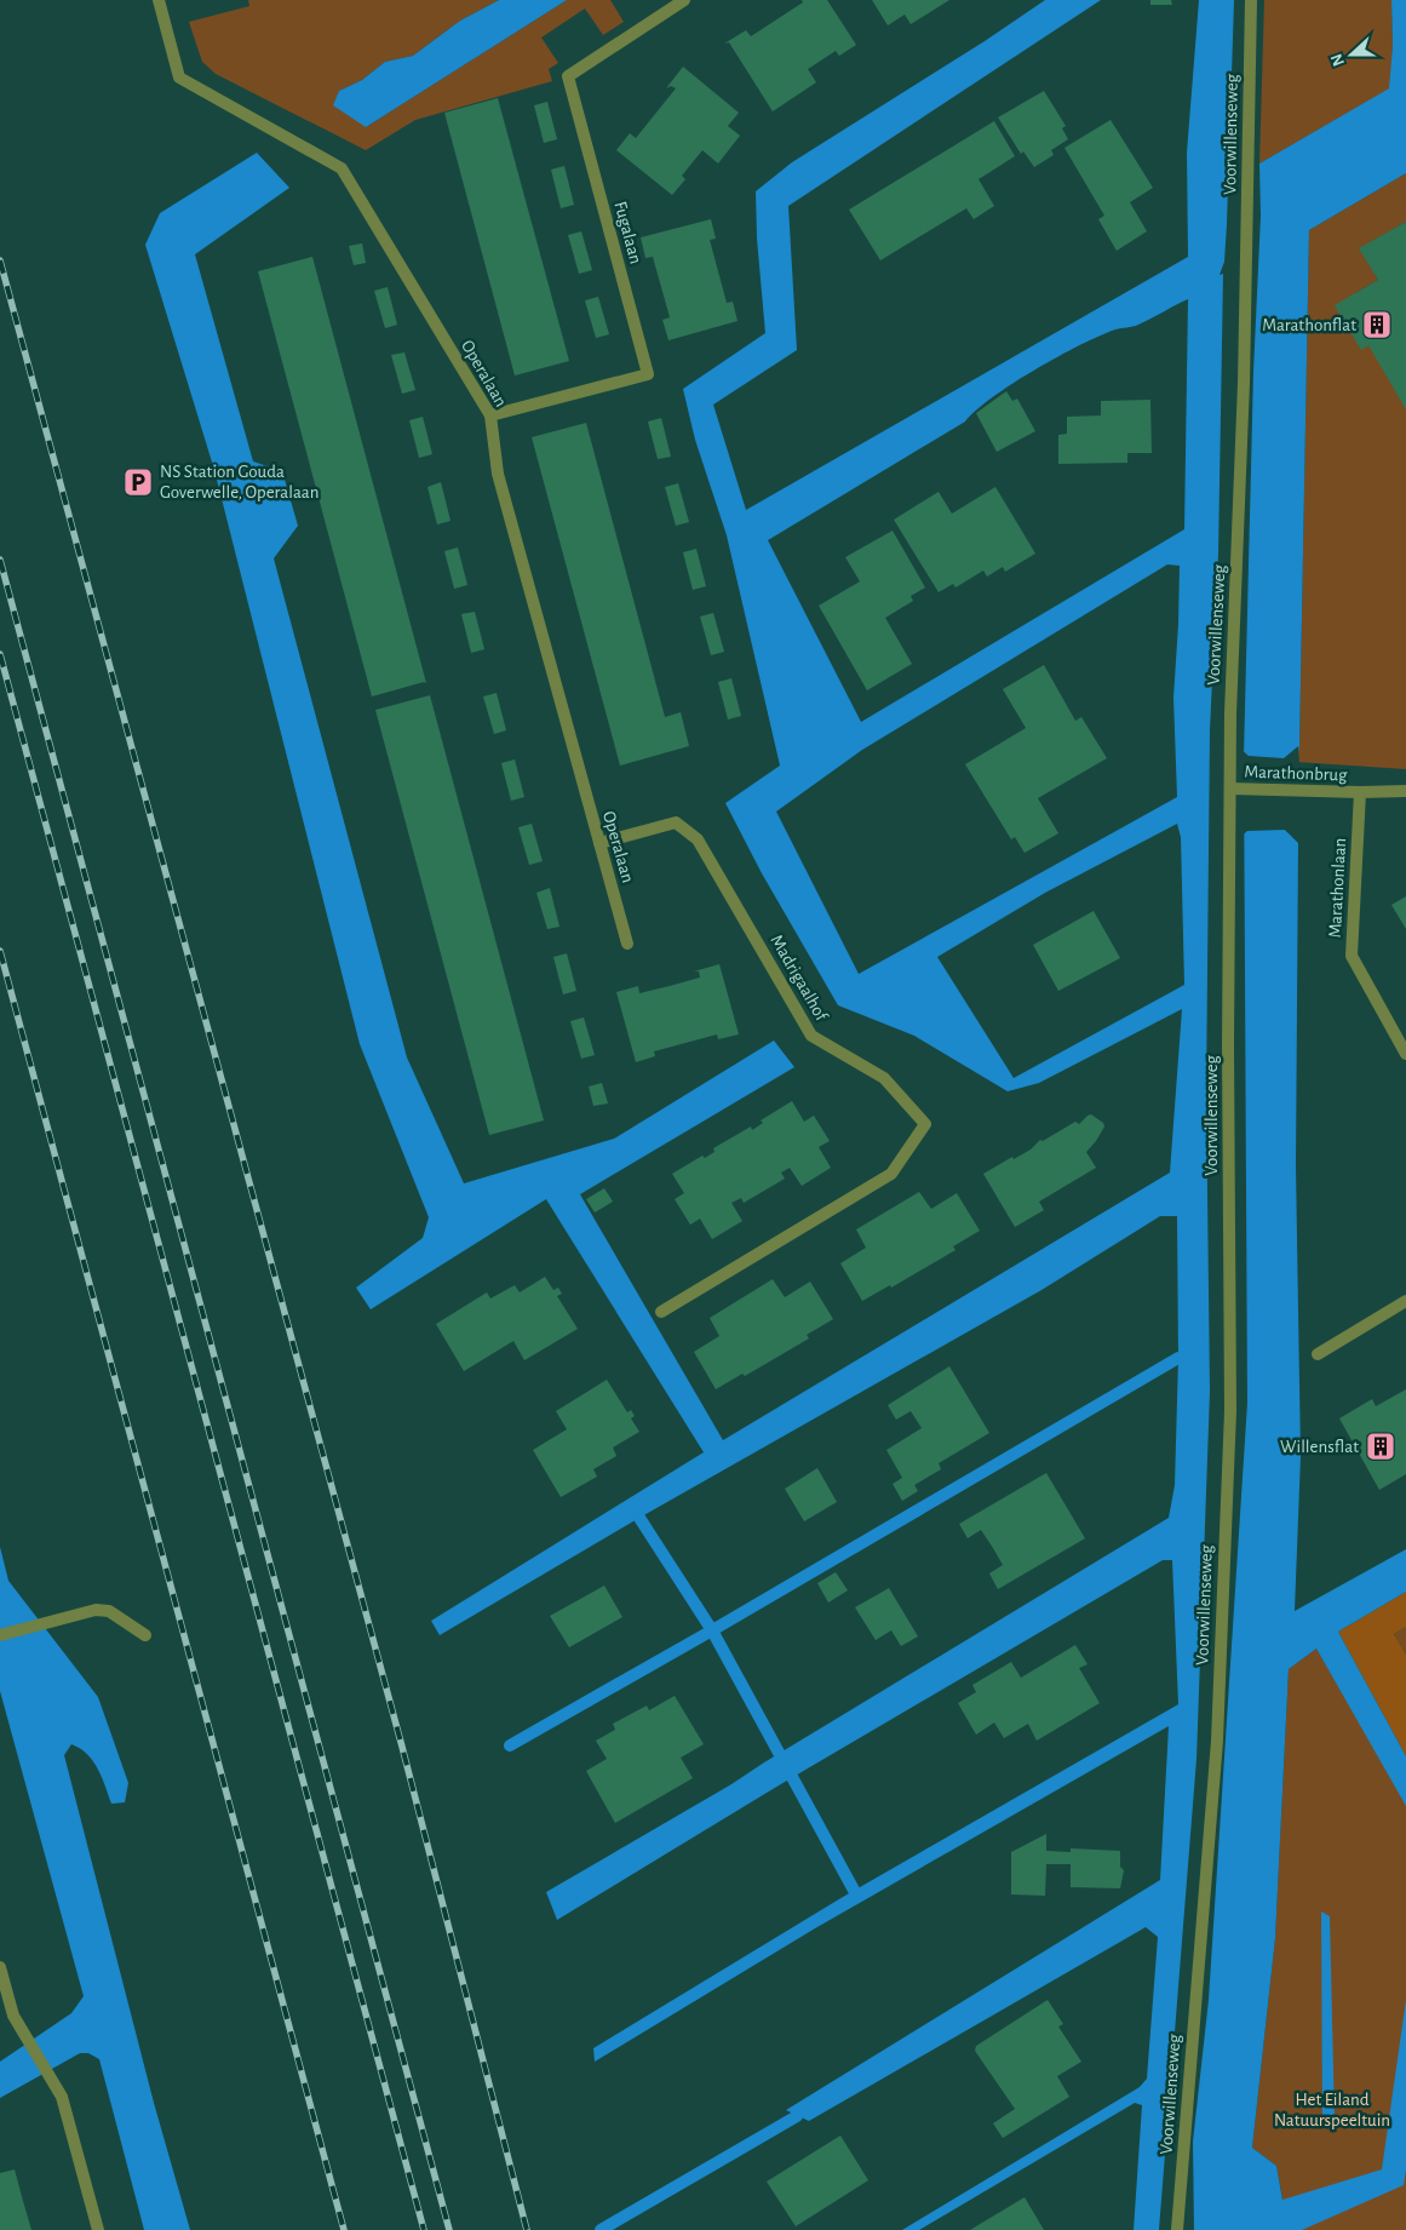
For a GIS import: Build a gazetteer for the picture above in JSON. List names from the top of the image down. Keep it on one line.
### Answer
{"streets":{"street":["Voorwillenseweg","Fugalaan","Operalaan","Marathonbrug","Marathonlaan","Madrigaalhof"]},"crossings":[["Voorwillenseweg","Marathonbrug"],["Fugalaan","Operalaan"],["Operalaan","Madrigaalhof"],["Marathonbrug","Marathonlaan"]],"parks":["Het Eiland Natuurspeeltuin"],"places":{"building":["Marathonflat","Willensflat"],"parking":["NS Station Gouda Goverwelle, Operalaan"]},"north":"left"}
